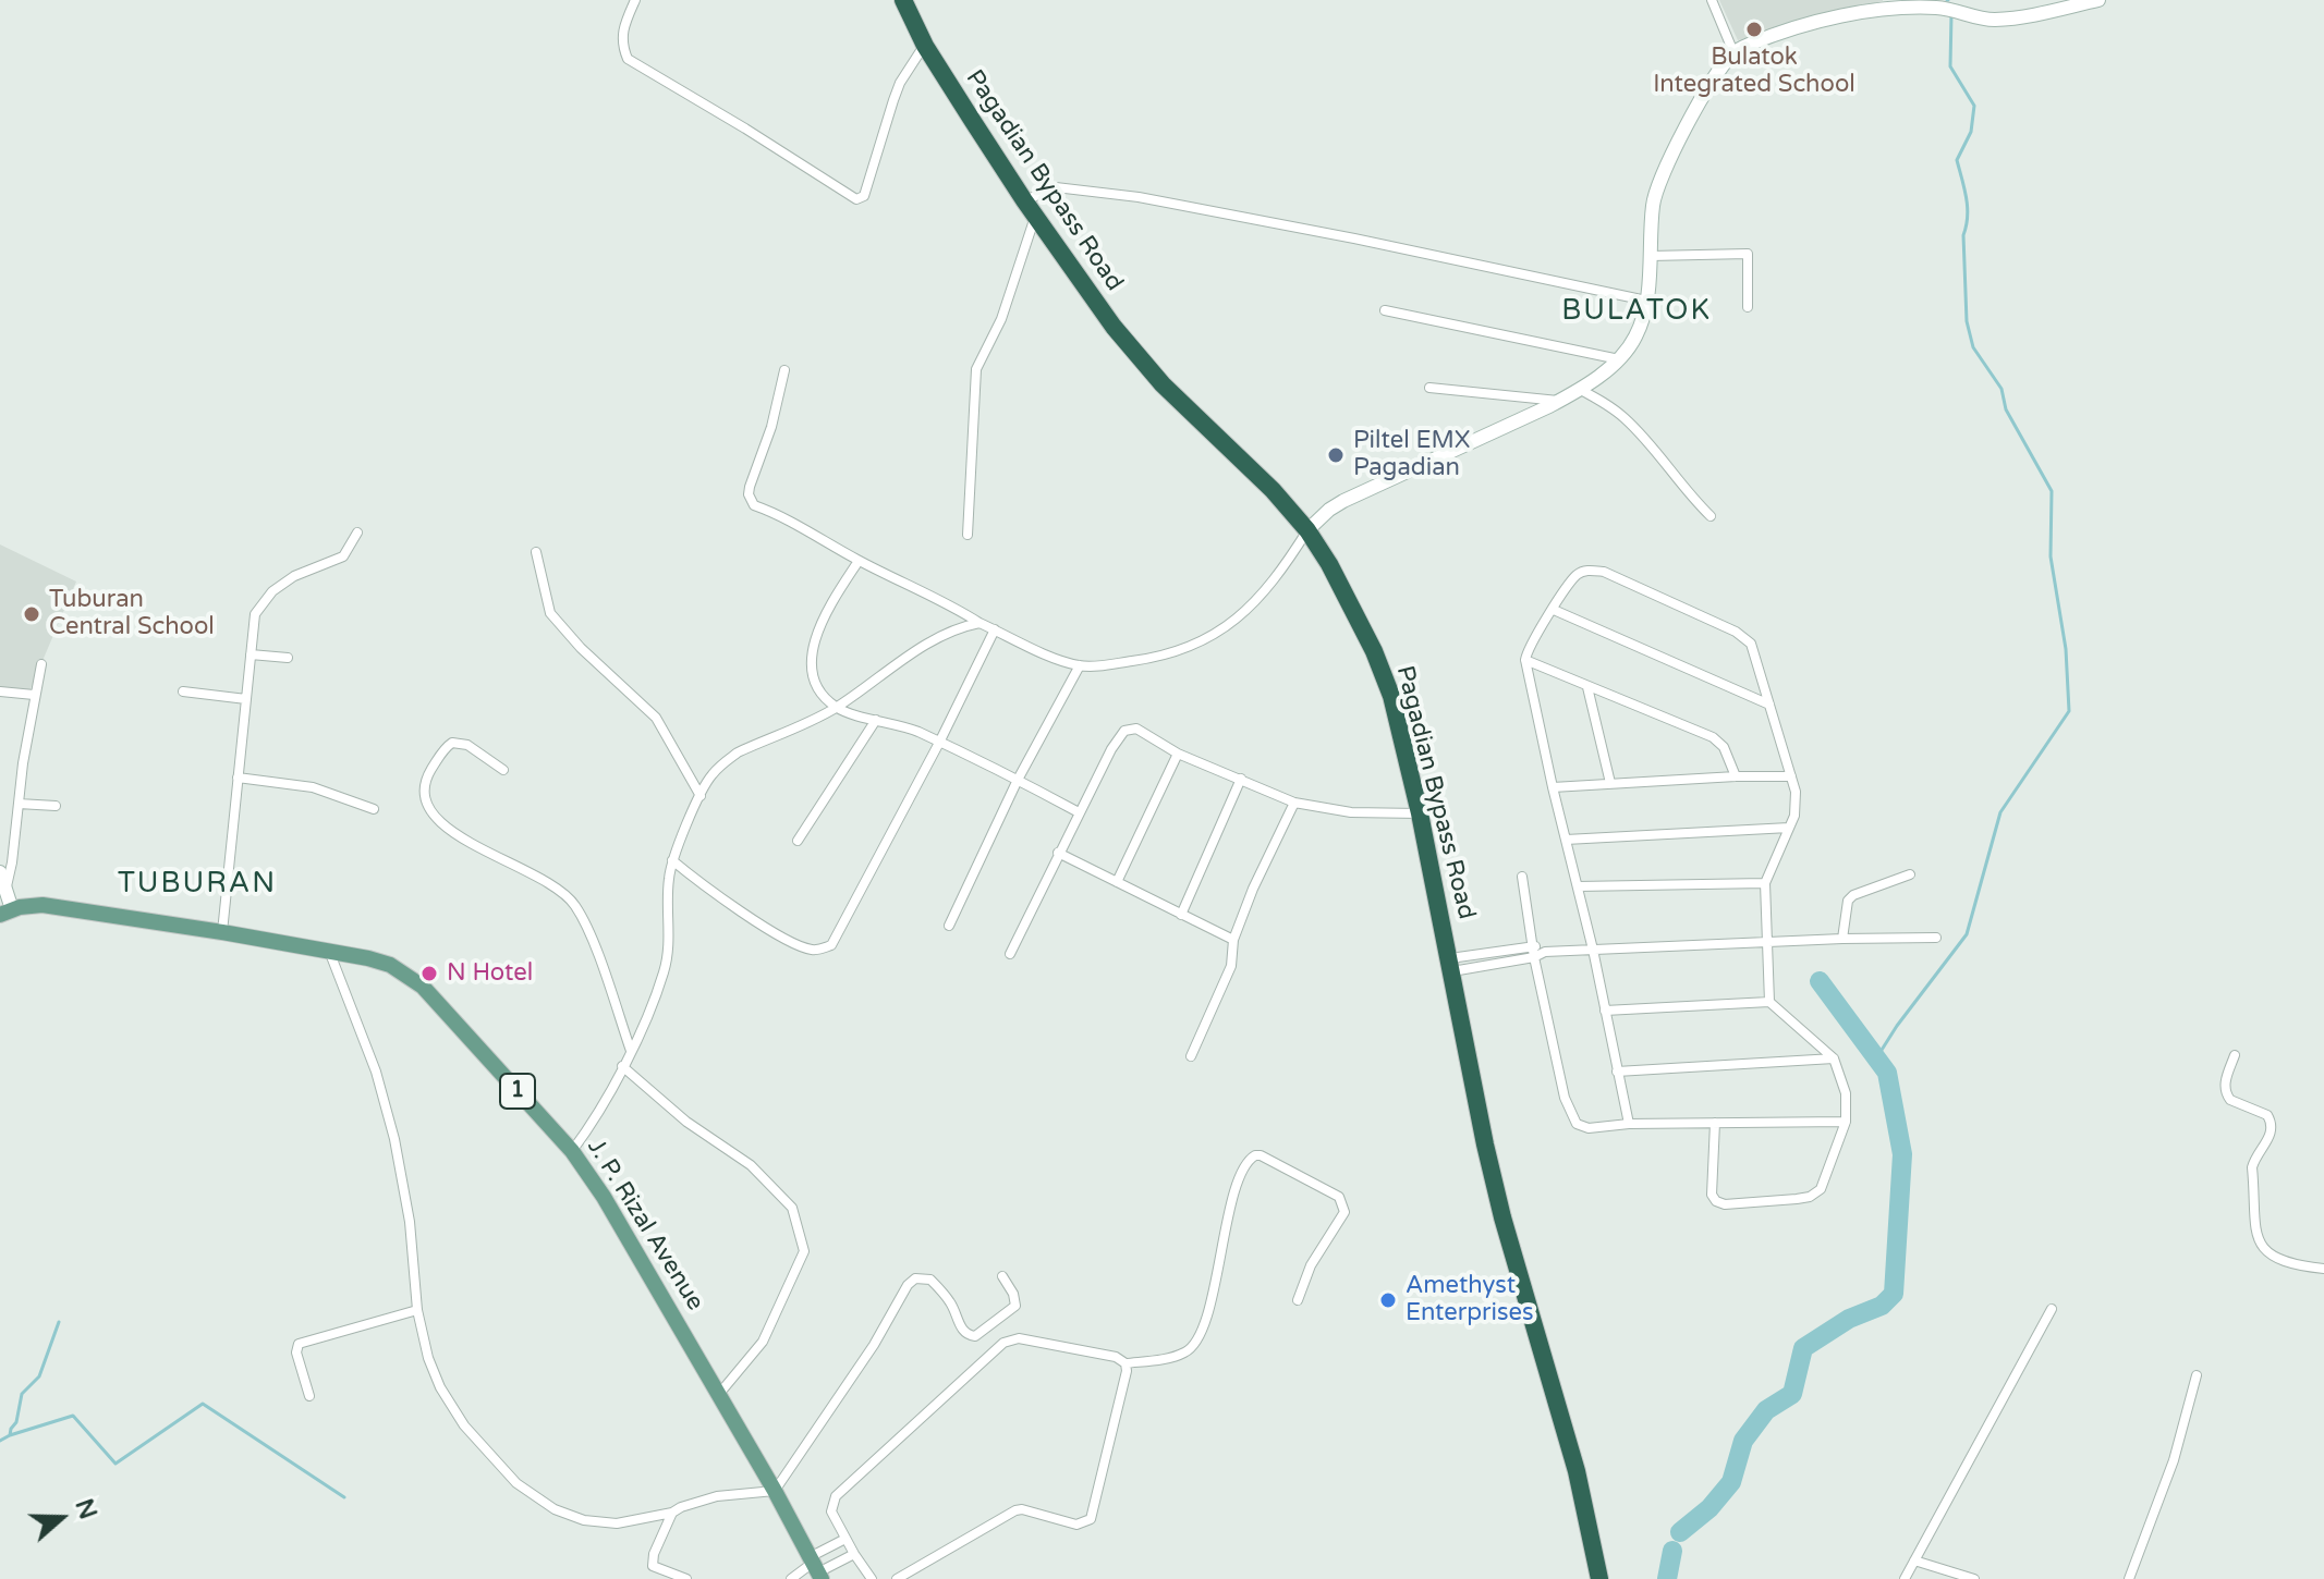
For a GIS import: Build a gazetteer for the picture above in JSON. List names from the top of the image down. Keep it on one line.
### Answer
{"streets":{"highway":["Pagadian Bypass Road"],"main road":["1","J. P. Rizal Avenue"]},"districts":["BULATOK","TUBURAN"],"places":["Bulatok Integrated School","Piltel EMX Pagadian","Tuburan Central School","N Hotel","Amethyst Enterprises"],"north":"right"}
